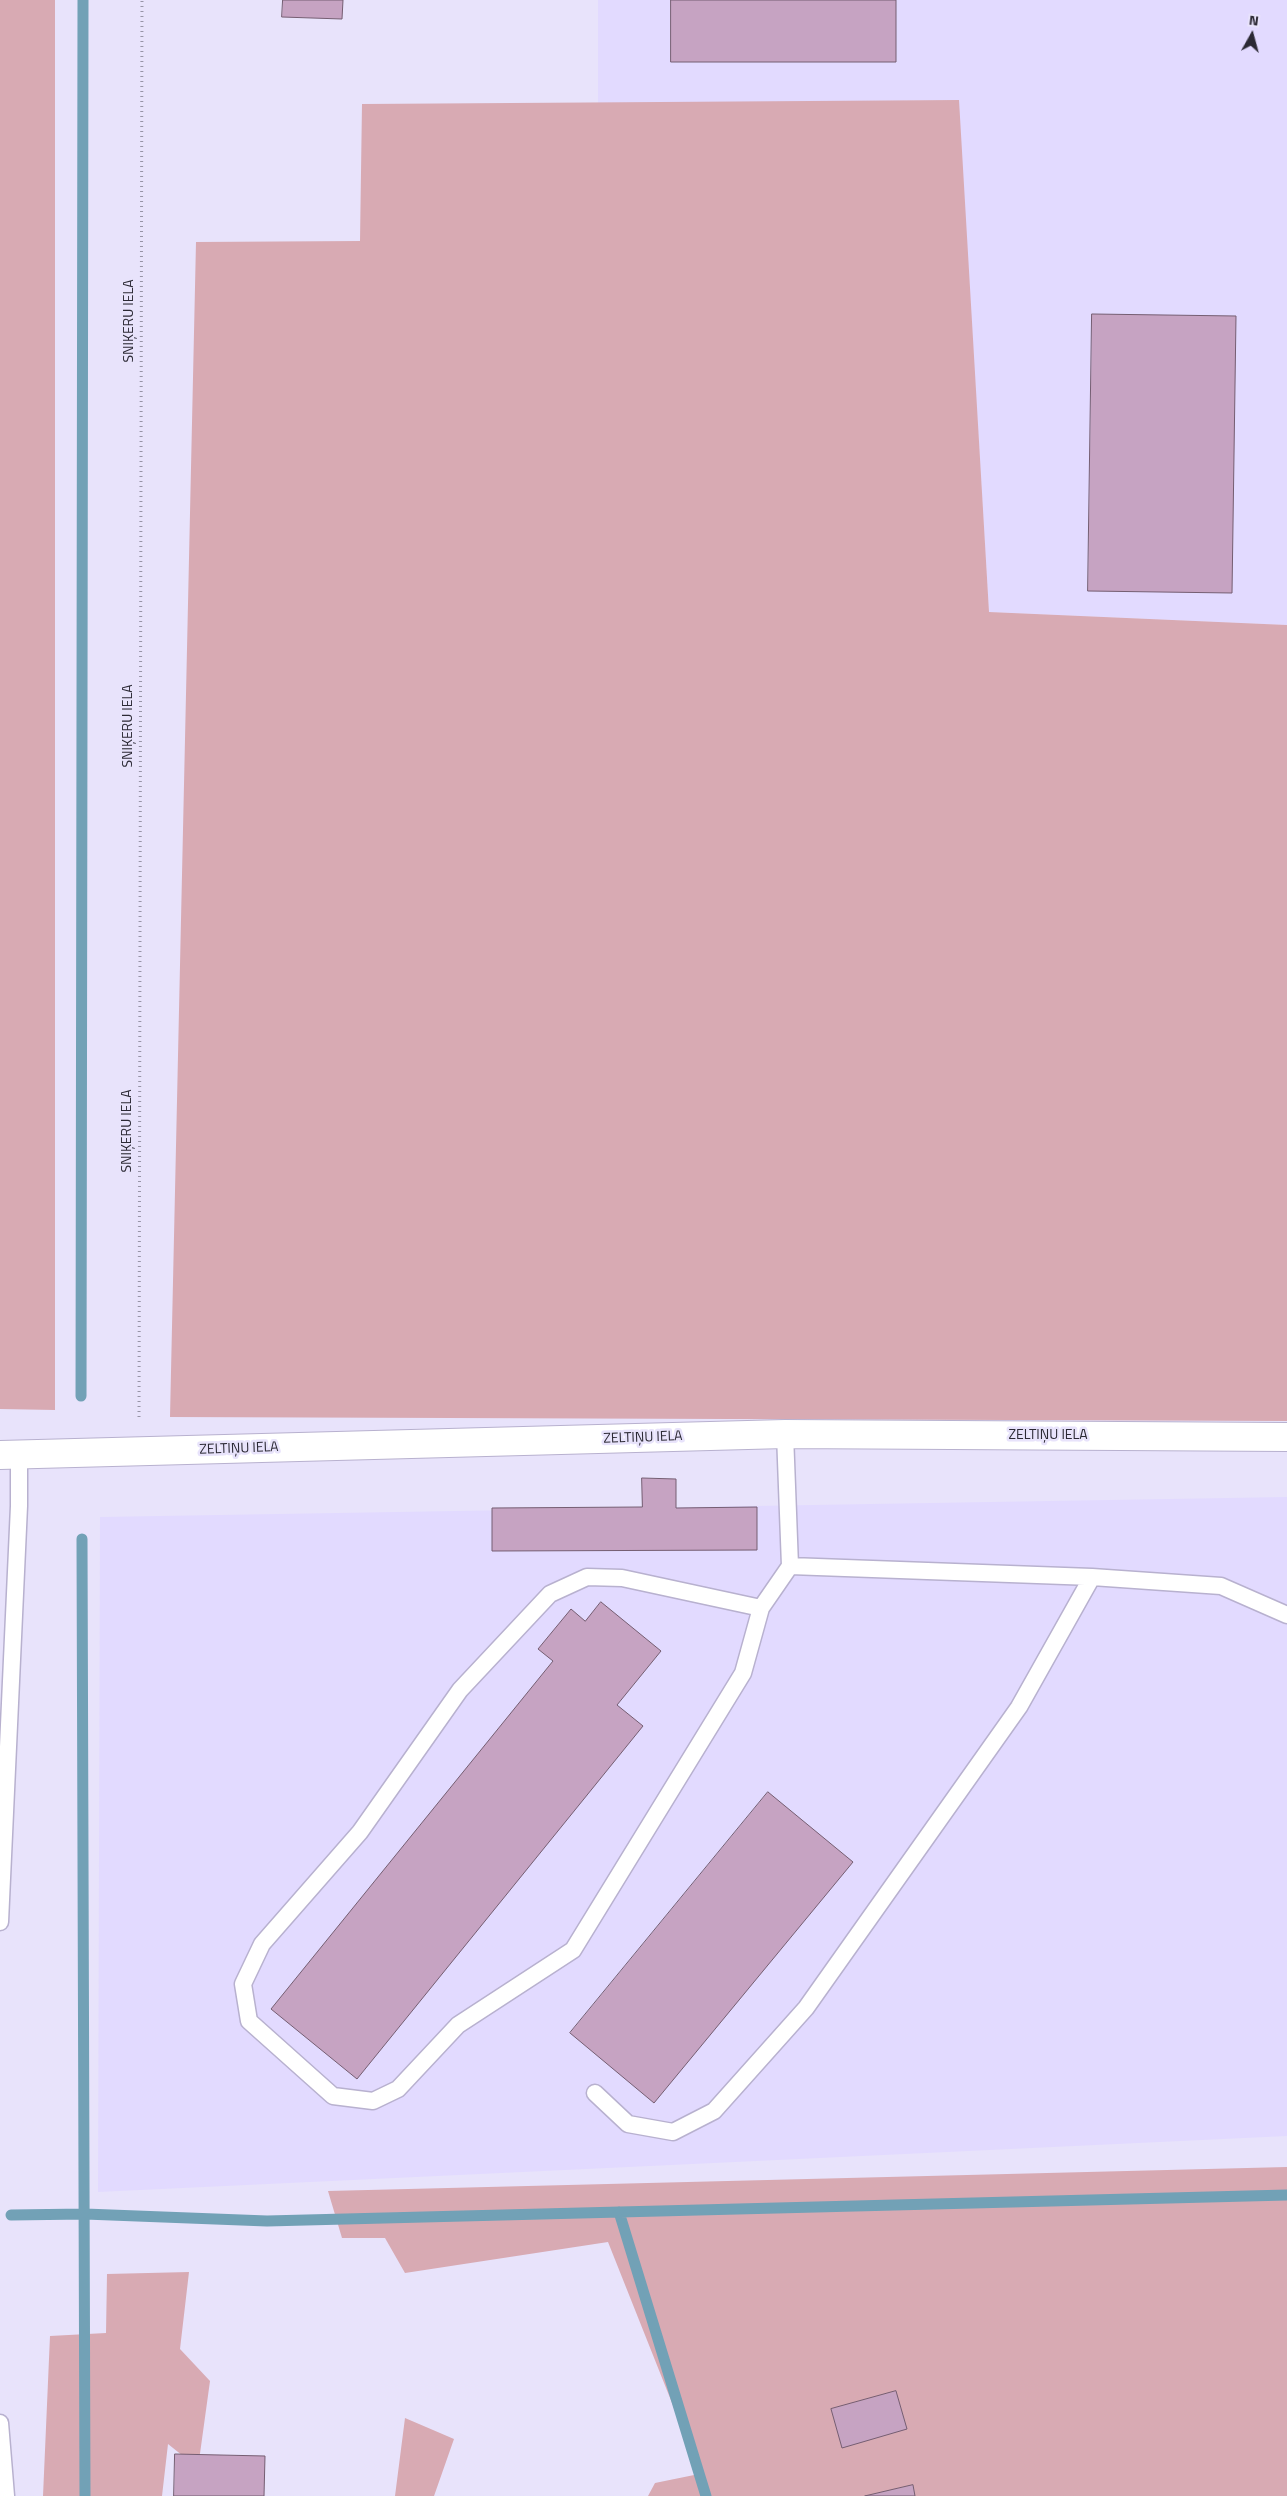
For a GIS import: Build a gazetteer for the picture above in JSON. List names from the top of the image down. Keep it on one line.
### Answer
{"streets":{"street":["ZELTIŅU IELA"],"path":["SNIĶERU IELA"]},"crossings":[["SNIĶERU IELA","ZELTIŅU IELA"]],"north":"top"}
